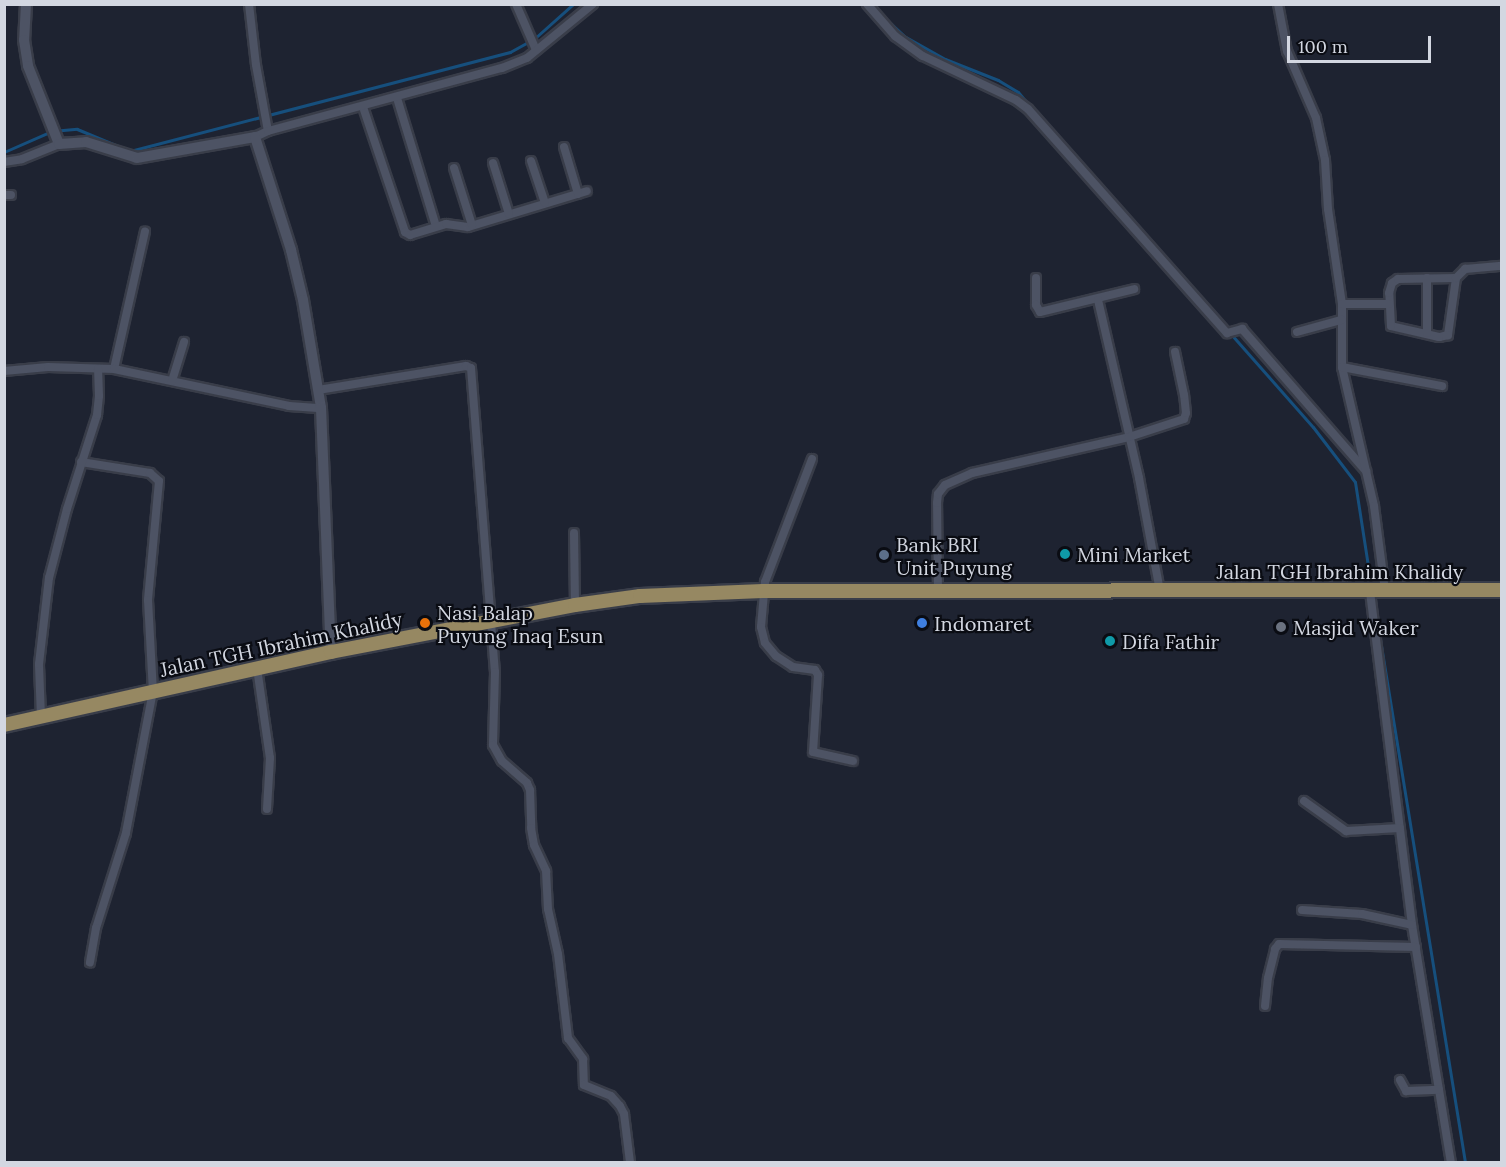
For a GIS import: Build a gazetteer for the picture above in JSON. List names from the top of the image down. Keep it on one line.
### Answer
{"streets":{"main road":["Jalan TGH Ibrahim Khalidy"]},"places":["Mini Market","Bank BRI Unit Puyung","Nasi Balap Puyung Inaq Esun","Indomaret","Masjid Waker","Difa Fathir"],"scale_bar":"100 m"}
